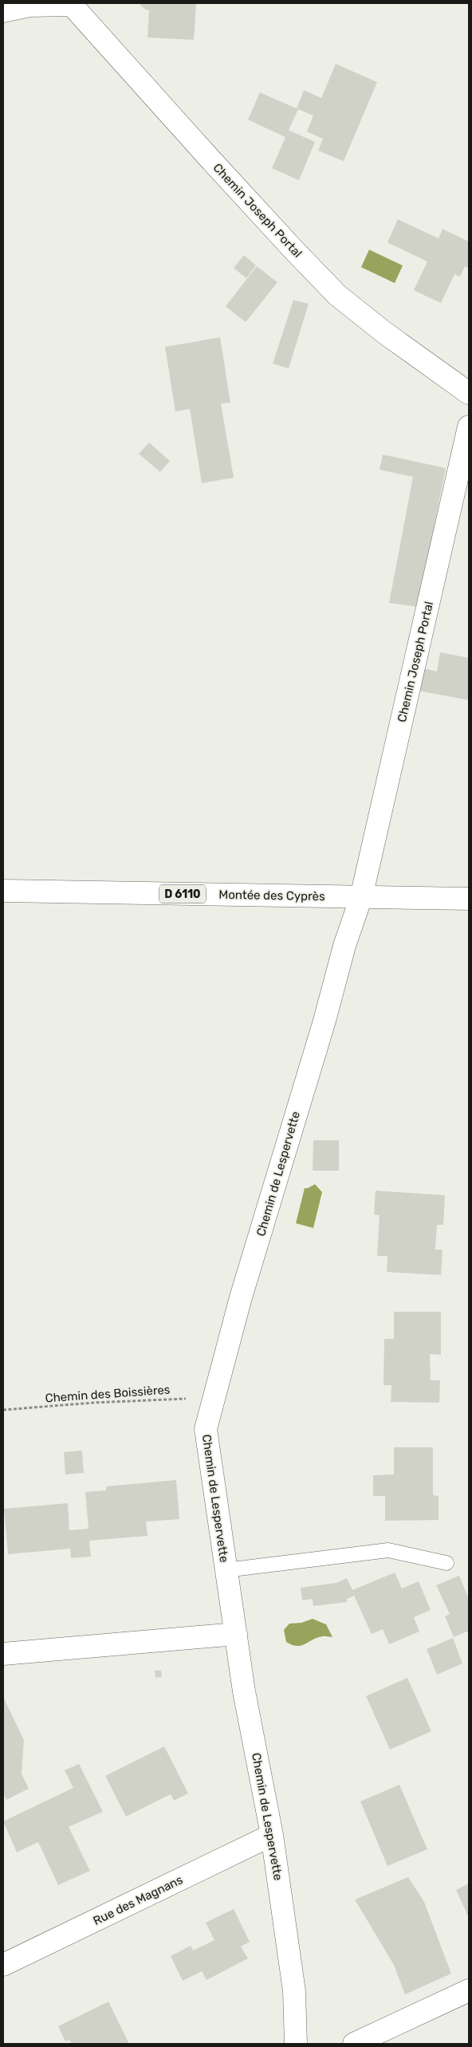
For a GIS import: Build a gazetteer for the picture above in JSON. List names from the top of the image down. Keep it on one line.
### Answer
{"streets":{"street":["Chemin Joseph Portal","D 6110","Montée des Cyprès","Chemin de Lespervette","Rue des Magnans"],"path":["Chemin des Boissières"]},"crossings":[["Chemin Joseph Portal","Montée des Cyprès"],["Chemin Joseph Portal","Chemin de Lespervette"],["Montée des Cyprès","Chemin de Lespervette"],["Chemin de Lespervette","Chemin des Boissières"],["Chemin de Lespervette","Rue des Magnans"]]}
